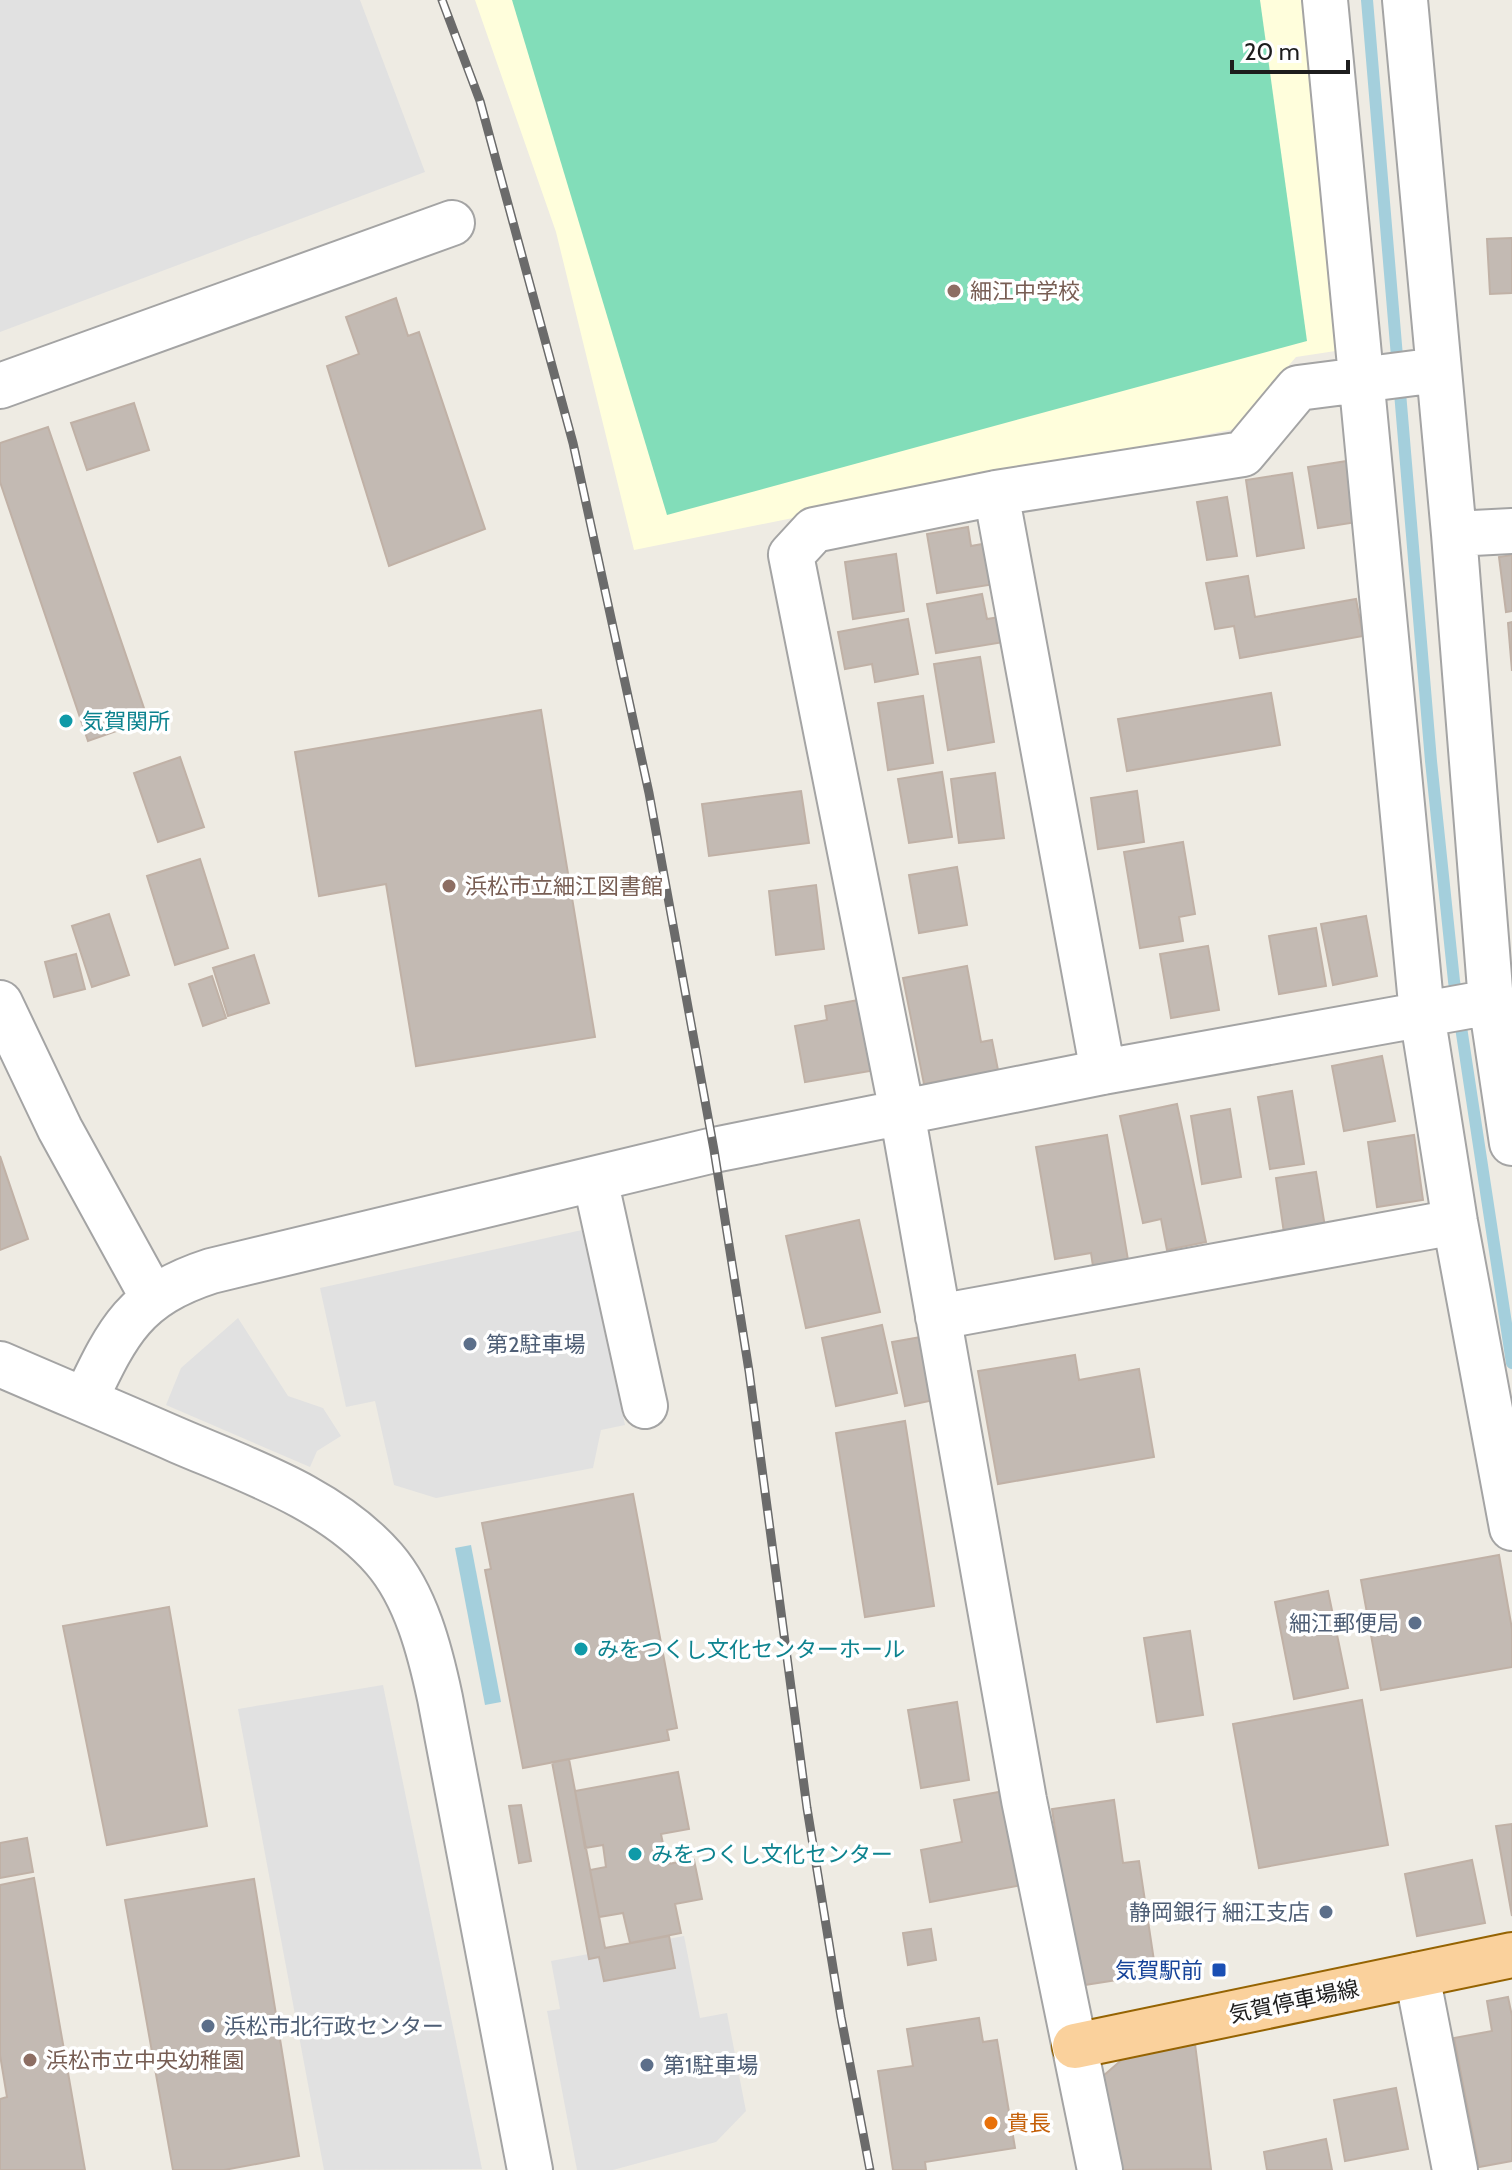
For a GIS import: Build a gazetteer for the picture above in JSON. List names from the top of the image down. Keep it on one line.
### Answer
{"streets":{"main road":["気賀停車場線"]},"places":{"other":["細江中学校","気賀関所","浜松市立細江図書館","第2駐車場","細江郵便局","みをつくし文化センターホール","みをつくし文化センター","静岡銀行 細江支店","浜松市北行政センター","浜松市立中央幼稚園","第1駐車場","貴長"],"transit":["気賀駅前"]},"scale_bar":"20 m"}
